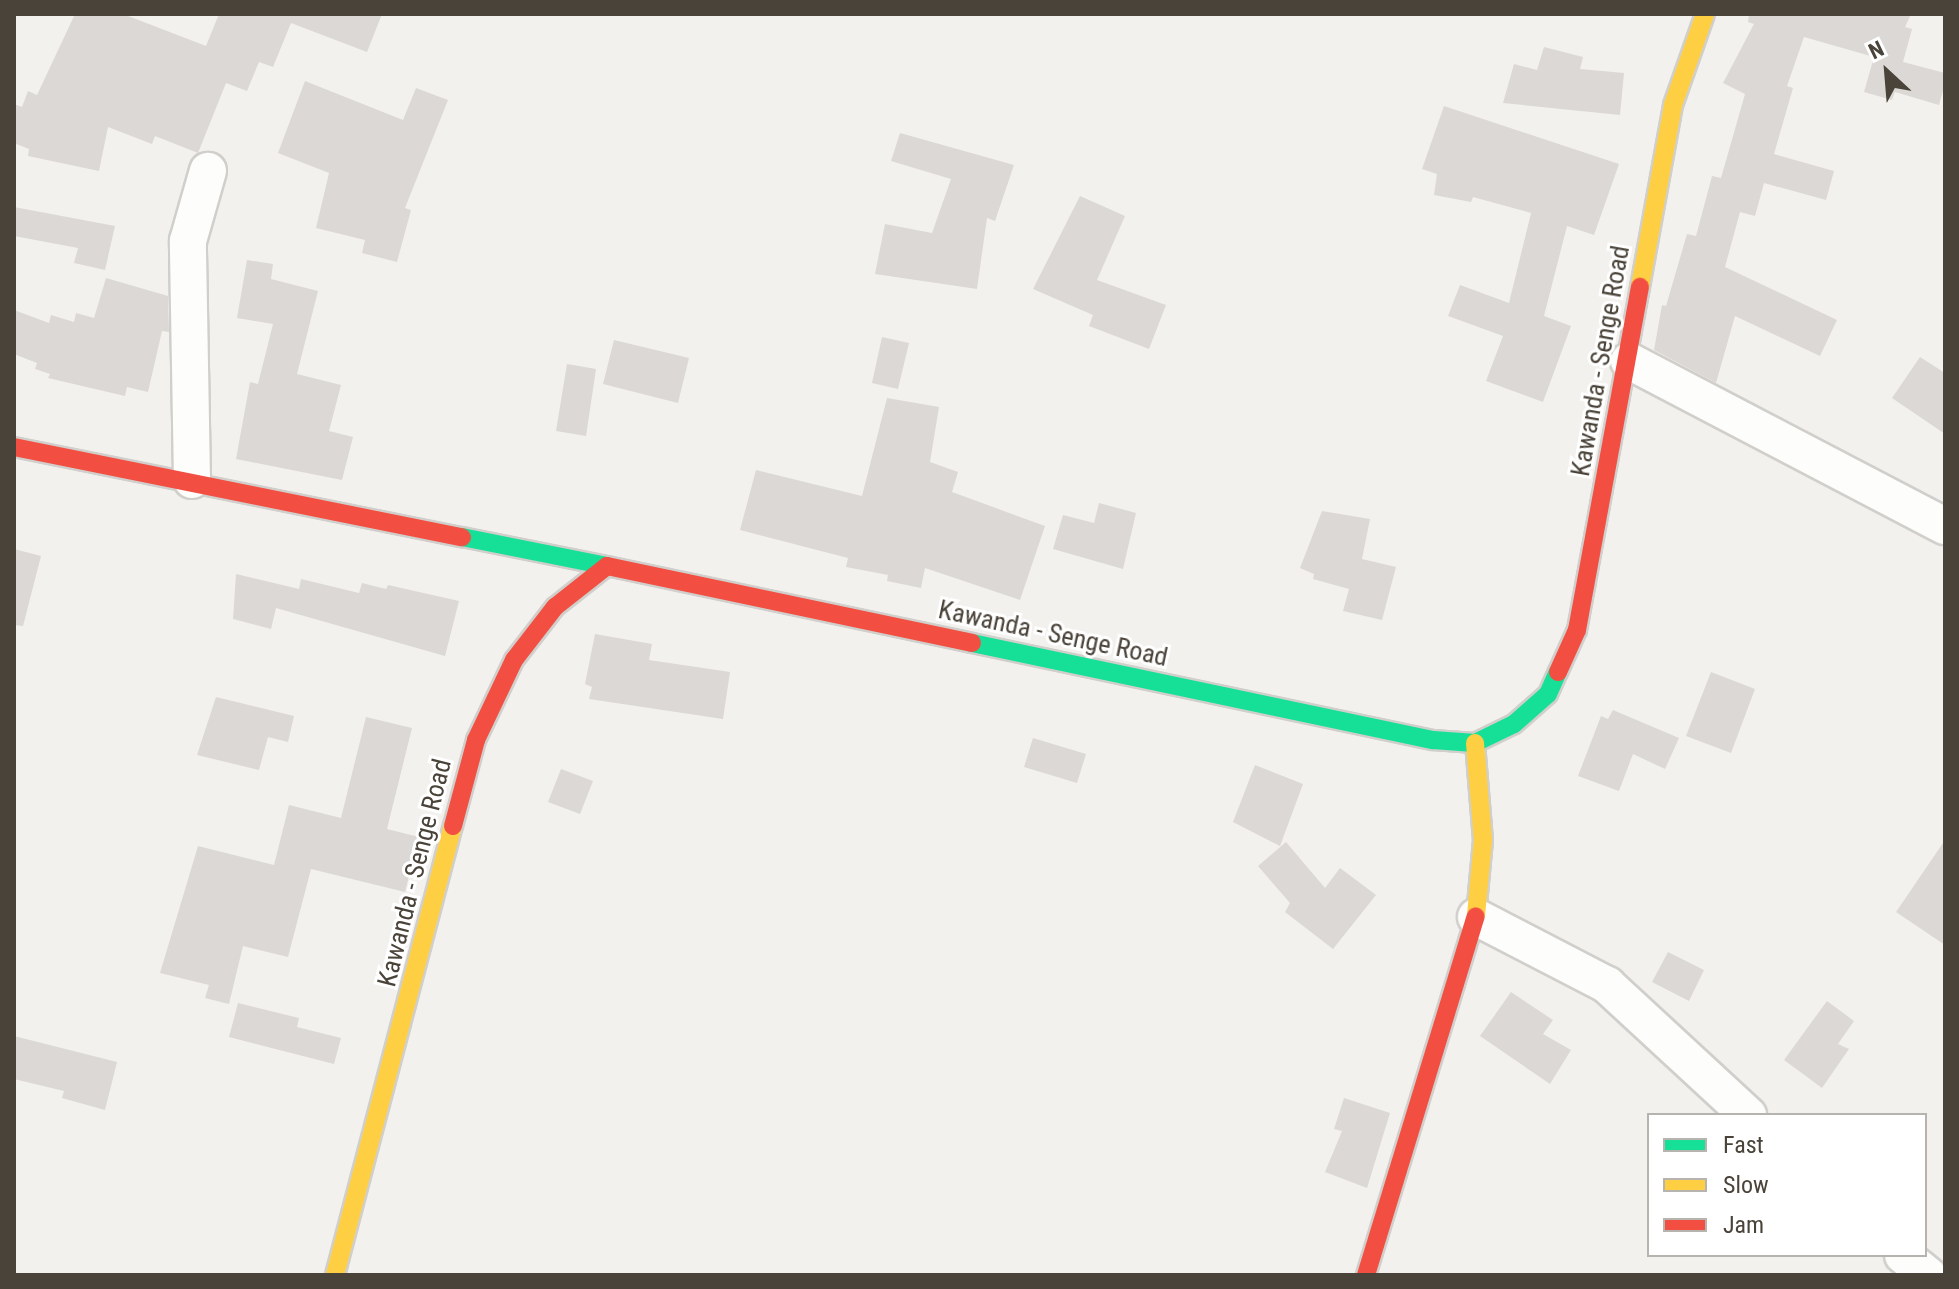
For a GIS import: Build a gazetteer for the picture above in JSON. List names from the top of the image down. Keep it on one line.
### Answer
{"streets":{"street":["Kawanda - Senge Road"]},"legend":["Fast","Slow","Jam"],"north":"top left"}
